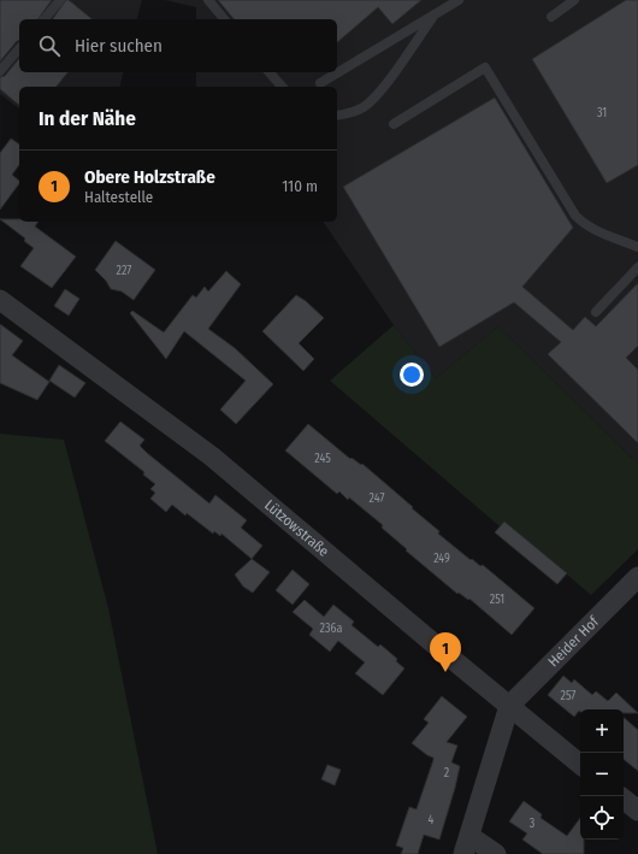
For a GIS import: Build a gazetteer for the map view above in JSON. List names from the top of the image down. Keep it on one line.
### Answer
{"streets":{"street":["Lützowstraße","Heider Hof"]},"crossings":[["Lützowstraße","Heider Hof"]],"house_numbers":["31","227","245","247","249","251","236a","257","2","4","3"],"page":{"search":"Hier suchen","heading":"In der Nähe","list":[{"mark":"1","name":"Obere Holzstraße","note":"Haltestelle","value":"110 m"}],"pins":"1","map_buttons":["+","−"]}}
